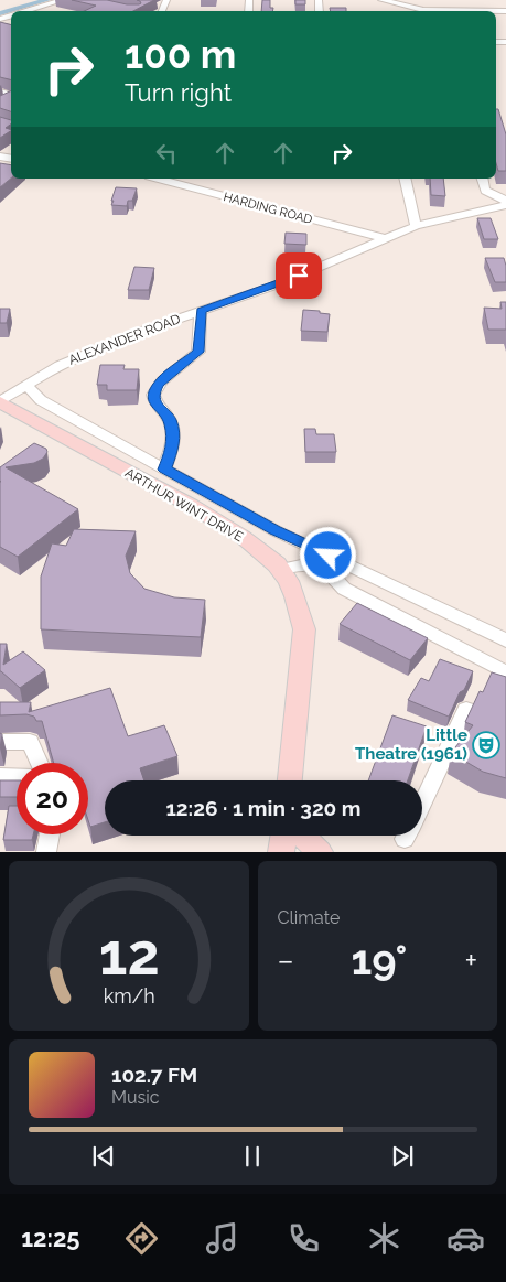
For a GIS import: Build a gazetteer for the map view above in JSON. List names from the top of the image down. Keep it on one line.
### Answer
{"streets":{"main road":["ARTHUR WINT DRIVE"],"street":["HARDING ROAD","ALEXANDER ROAD"]},"crossings":[["HARDING ROAD","ALEXANDER ROAD"],["ALEXANDER ROAD","ARTHUR WINT DRIVE"]],"places":{"theatre":["Little Theatre (1961)"]},"page":{"turn":["100 m","Turn right"],"limit":"20","trip":"12:26 · 1 min · 320 m","tile":"Climate","heat":["−","19°","+"],"song":["102.7 FM","Music"],"tabs":"12:25","gauge":["12","km/h"]}}
